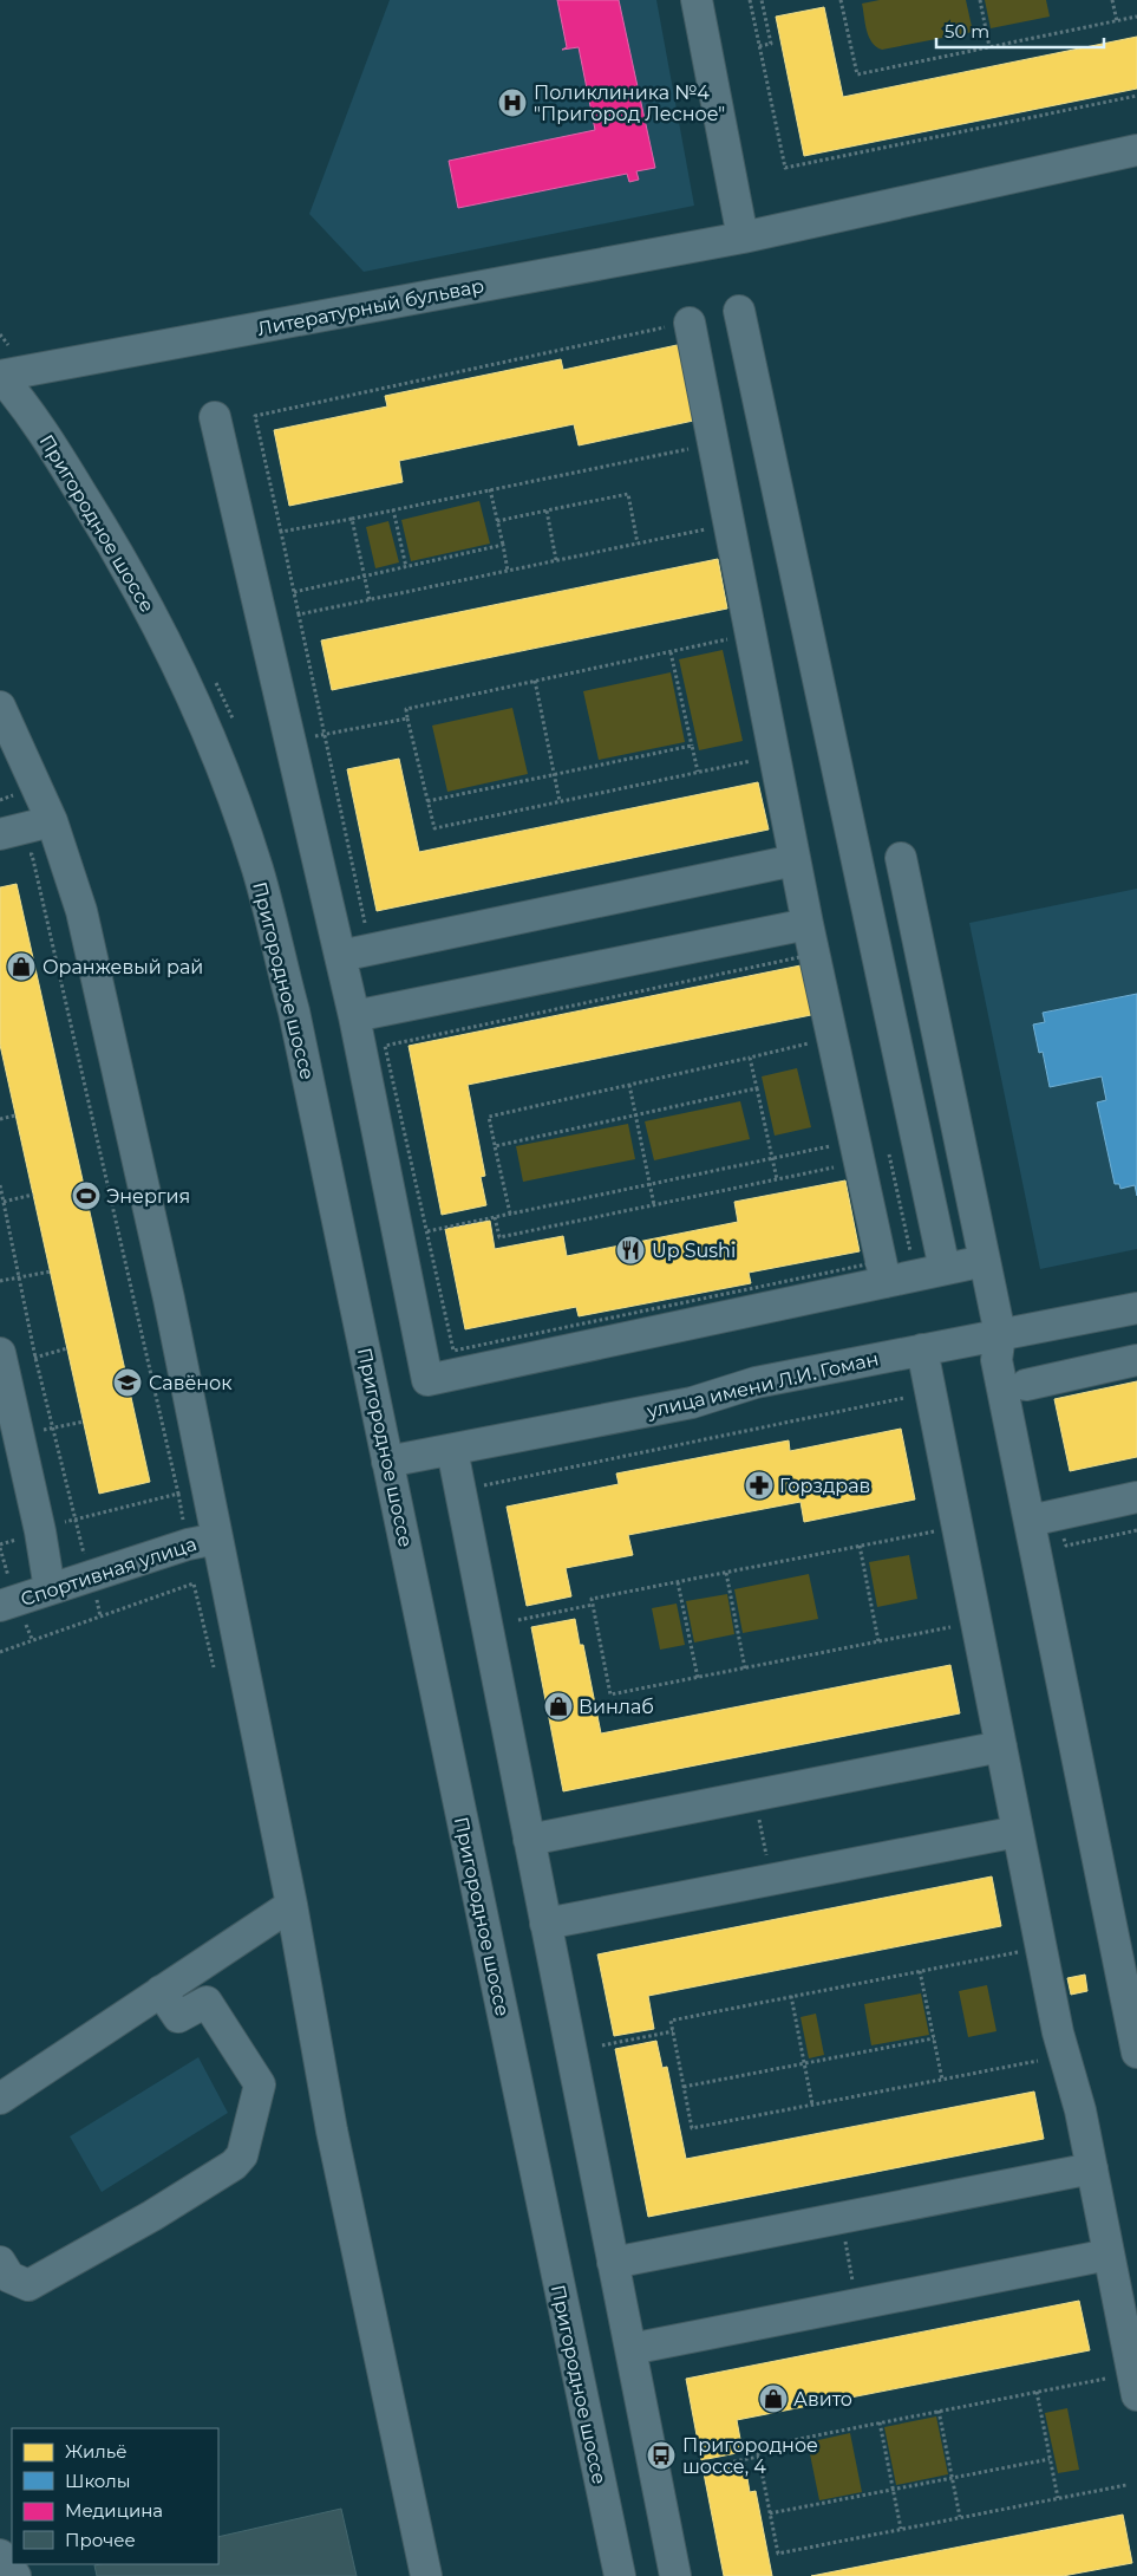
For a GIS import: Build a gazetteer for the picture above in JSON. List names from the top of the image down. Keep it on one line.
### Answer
{"streets":{"street":["Литературный бульвар","Пригородное шоссе","улица имени Л.И. Гоман","Спортивная улица"]},"crossings":[["Литературный бульвар","Пригородное шоссе"],["Пригородное шоссе","улица имени Л.И. Гоман"]],"places":{"hospital":["Поликлиника №4 \"Пригород Лесное\""],"shop":["Оранжевый рай","Винлаб","Авито"],"sports":["Энергия"],"restaurant":["Up Sushi"],"school or university":["Савёнок"],"pharmacy":["Горздрав"],"bus stop":["Пригородное шоссе, 4"]},"legend":["Жильё","Школы","Медицина","Прочее"],"scale_bar":"50 m"}
